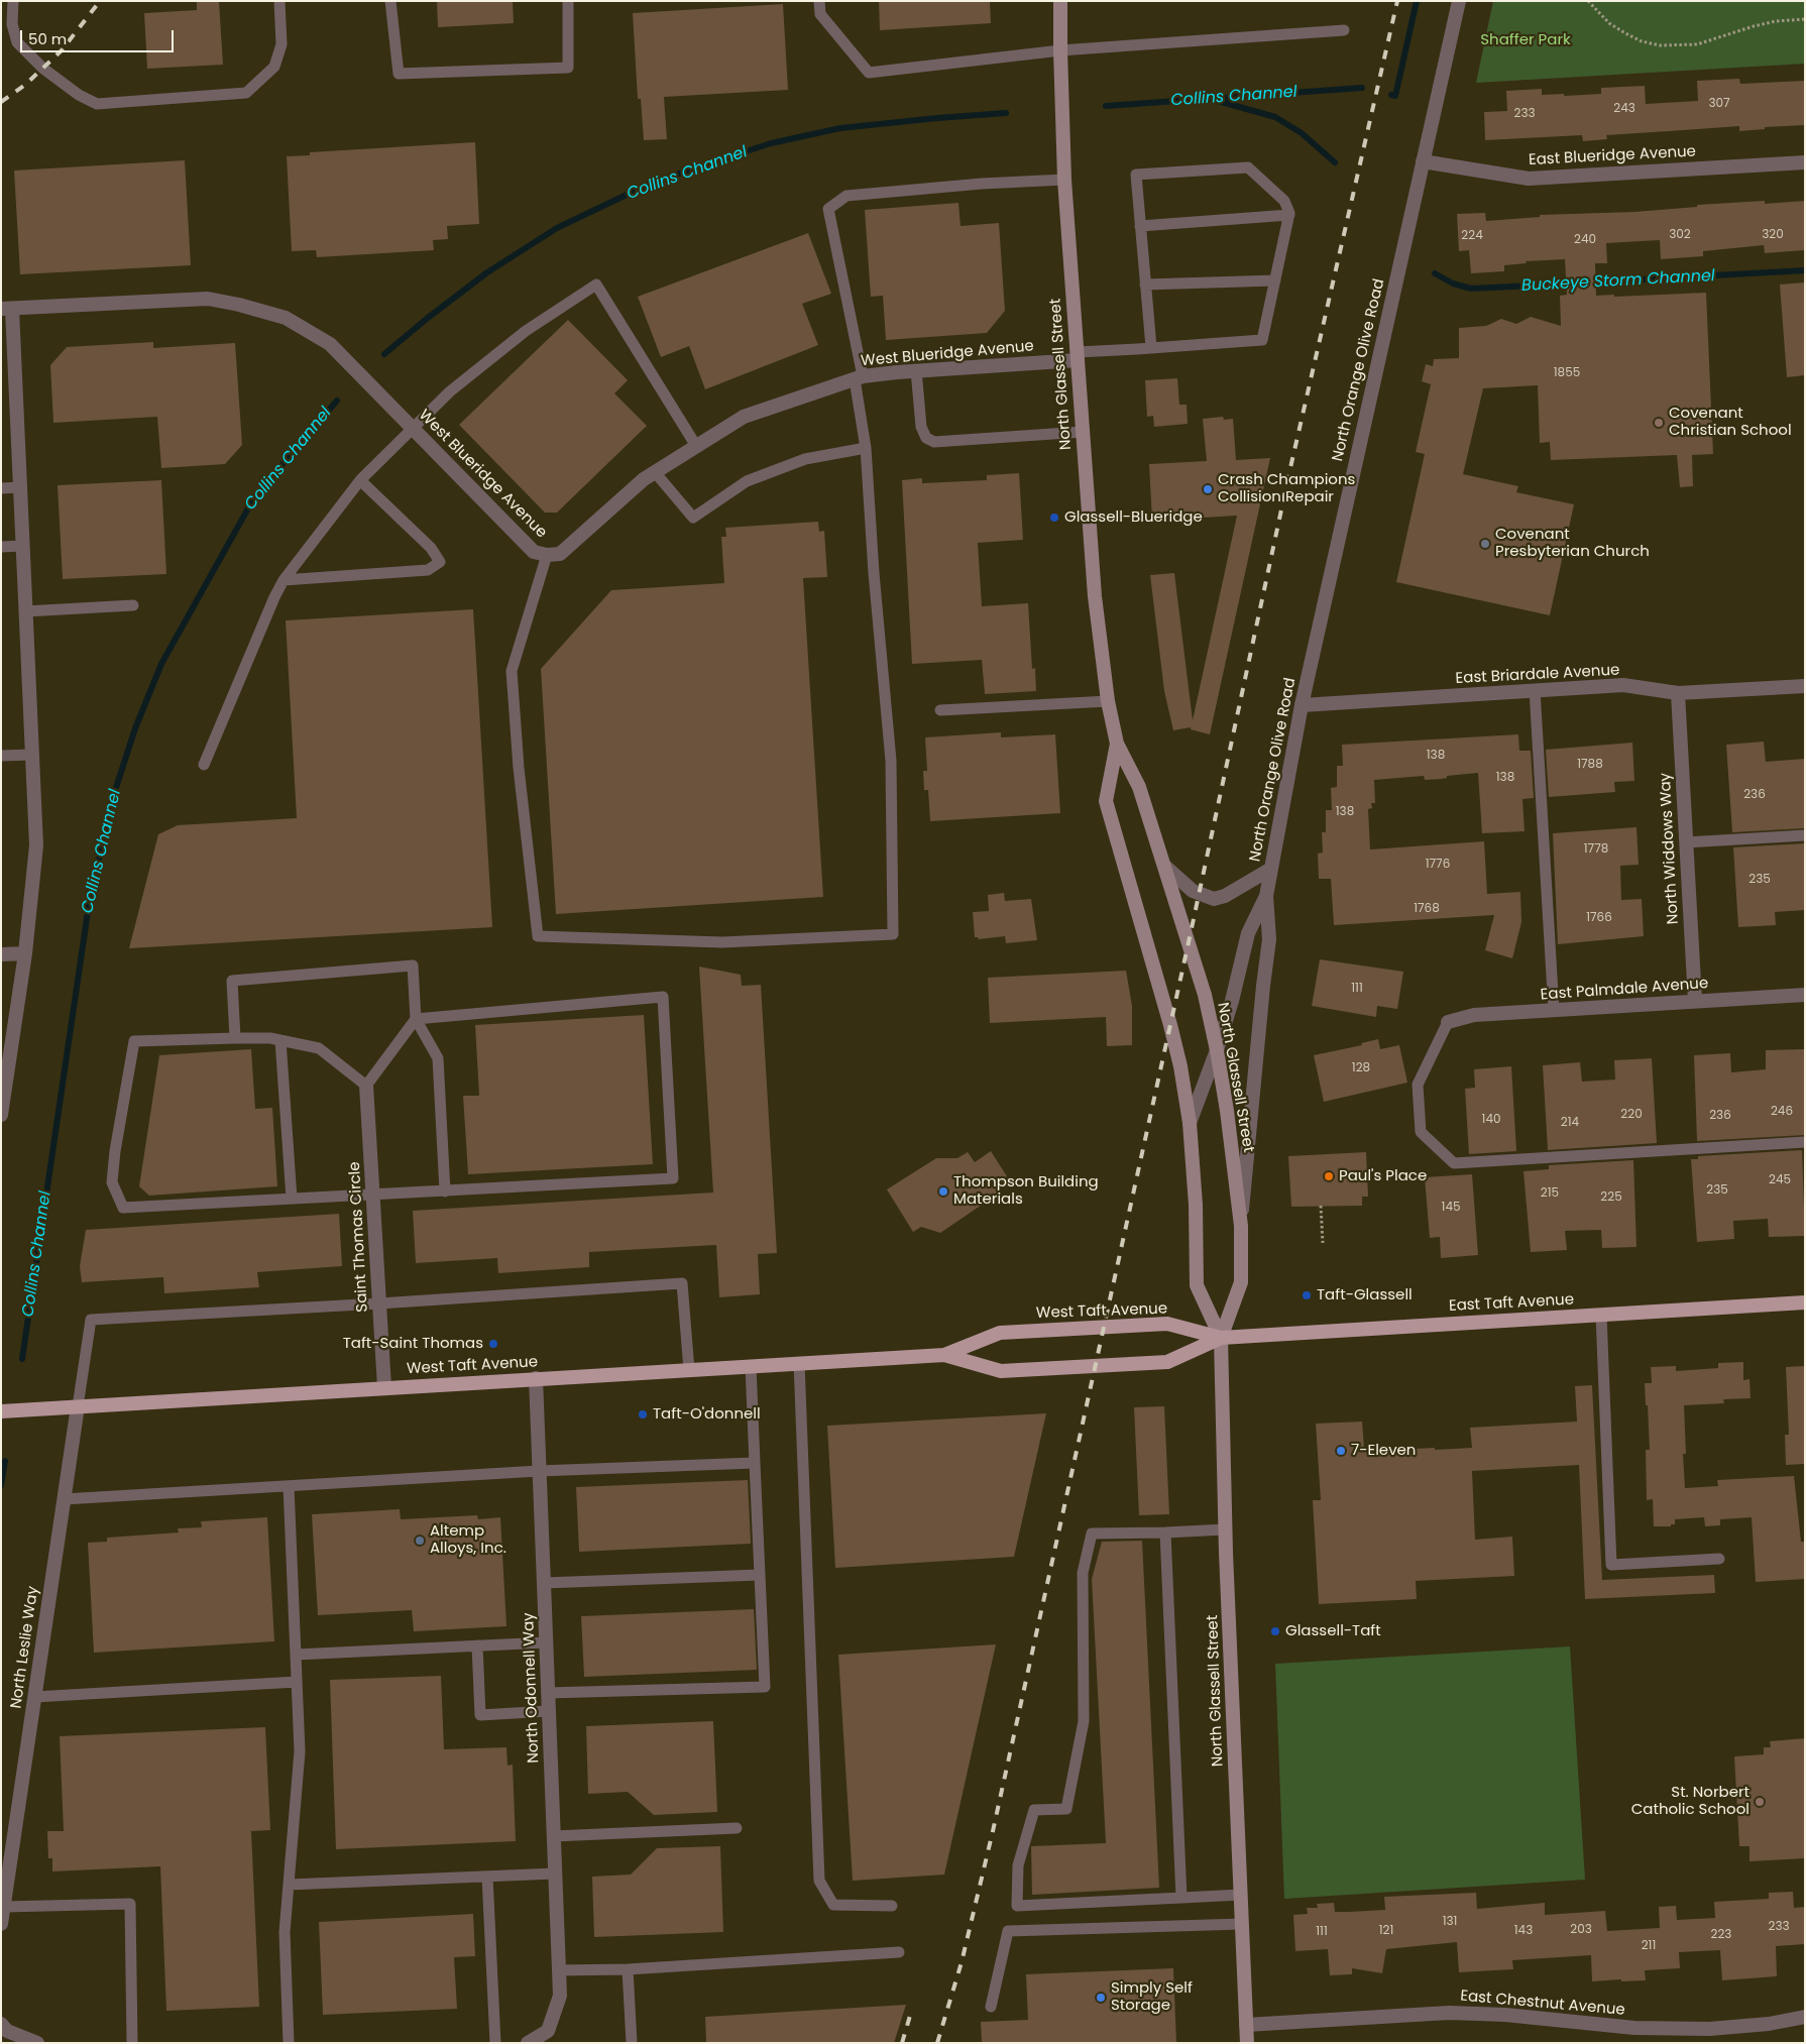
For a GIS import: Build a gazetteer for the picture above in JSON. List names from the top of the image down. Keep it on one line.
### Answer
{"streets":{"main road":["North Glassell Street","East Taft Avenue","West Taft Avenue"],"street":["East Blueridge Avenue","West Blueridge Avenue","North Orange Olive Road","East Briardale Avenue","North Widdows Way","East Palmdale Avenue","Saint Thomas Circle","North Leslie Way","North Odonnell Way","East Chestnut Avenue"]},"crossings":[["East Blueridge Avenue","North Orange Olive Road"],["West Blueridge Avenue","North Glassell Street"],["North Orange Olive Road","North Glassell Street"],["North Orange Olive Road","East Briardale Avenue"],["North Glassell Street","East Taft Avenue"],["North Glassell Street","West Taft Avenue"],["North Glassell Street","East Chestnut Avenue"],["East Briardale Avenue","North Widdows Way"],["North Widdows Way","East Palmdale Avenue"],["Saint Thomas Circle","West Taft Avenue"],["East Taft Avenue","West Taft Avenue"],["West Taft Avenue","North Leslie Way"],["West Taft Avenue","North Odonnell Way"]],"water":["Collins Channel","Buckeye Storm Channel"],"parks":["Shaffer Park"],"places":["Covenant Christian School","Crash Champions Collision Repair","Glassell-Blueridge","Covenant Presbyterian Church","Paul's Place","Thompson Building Materials","Taft-Glassell","Taft-Saint Thomas","Taft-O'donnell","7-Eleven","Altemp Alloys, Inc.","Glassell-Taft","St. Norbert Catholic School","Simply Self Storage"],"house_numbers":["307","243","233","302","320","224","240","1855","138","1788","138","236","138","1778","1776","235","1768","1766","111","128","246","220","236","140","214","245","235","215","225","145","131","233","203","121","143","111","223","211"],"scale_bar":"50 m"}
